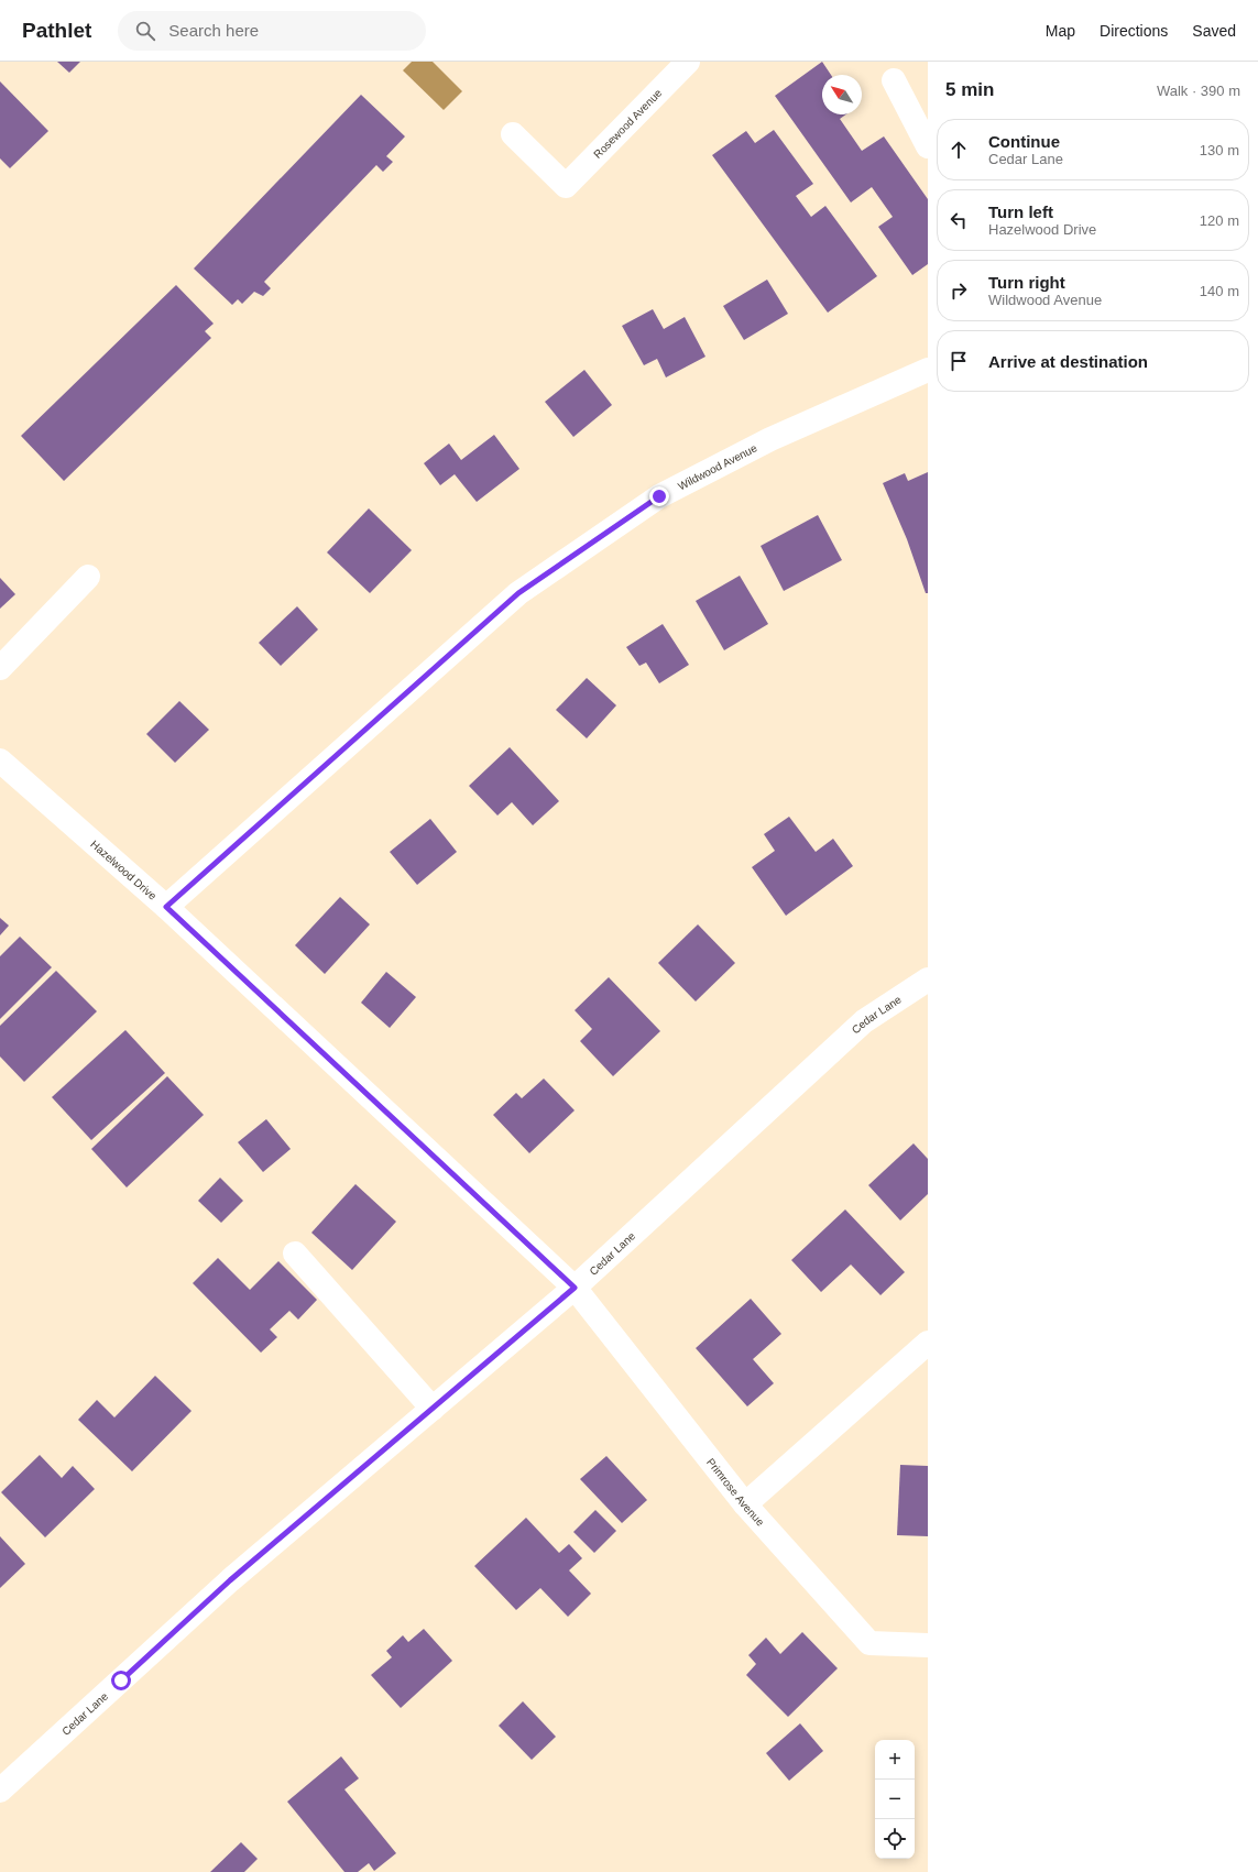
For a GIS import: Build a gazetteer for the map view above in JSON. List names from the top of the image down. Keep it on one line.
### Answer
{"streets":{"street":["Rosewood Avenue","Wildwood Avenue","Hazelwood Drive","Cedar Lane","Primrose Avenue"]},"crossings":[["Wildwood Avenue","Hazelwood Drive"],["Hazelwood Drive","Cedar Lane"],["Hazelwood Drive","Primrose Avenue"],["Cedar Lane","Primrose Avenue"]],"north":"top left","page":{"header":"Pathlet","search":"Search here","nav":["Map","Directions","Saved"],"heading":["5 min","Walk · 390 m"],"list":[["Continue","Cedar Lane","130 m"],["Turn left","Hazelwood Drive","120 m"],["Turn right","Wildwood Avenue","140 m"],"Arrive at destination"],"map_buttons":["+","−"]}}
